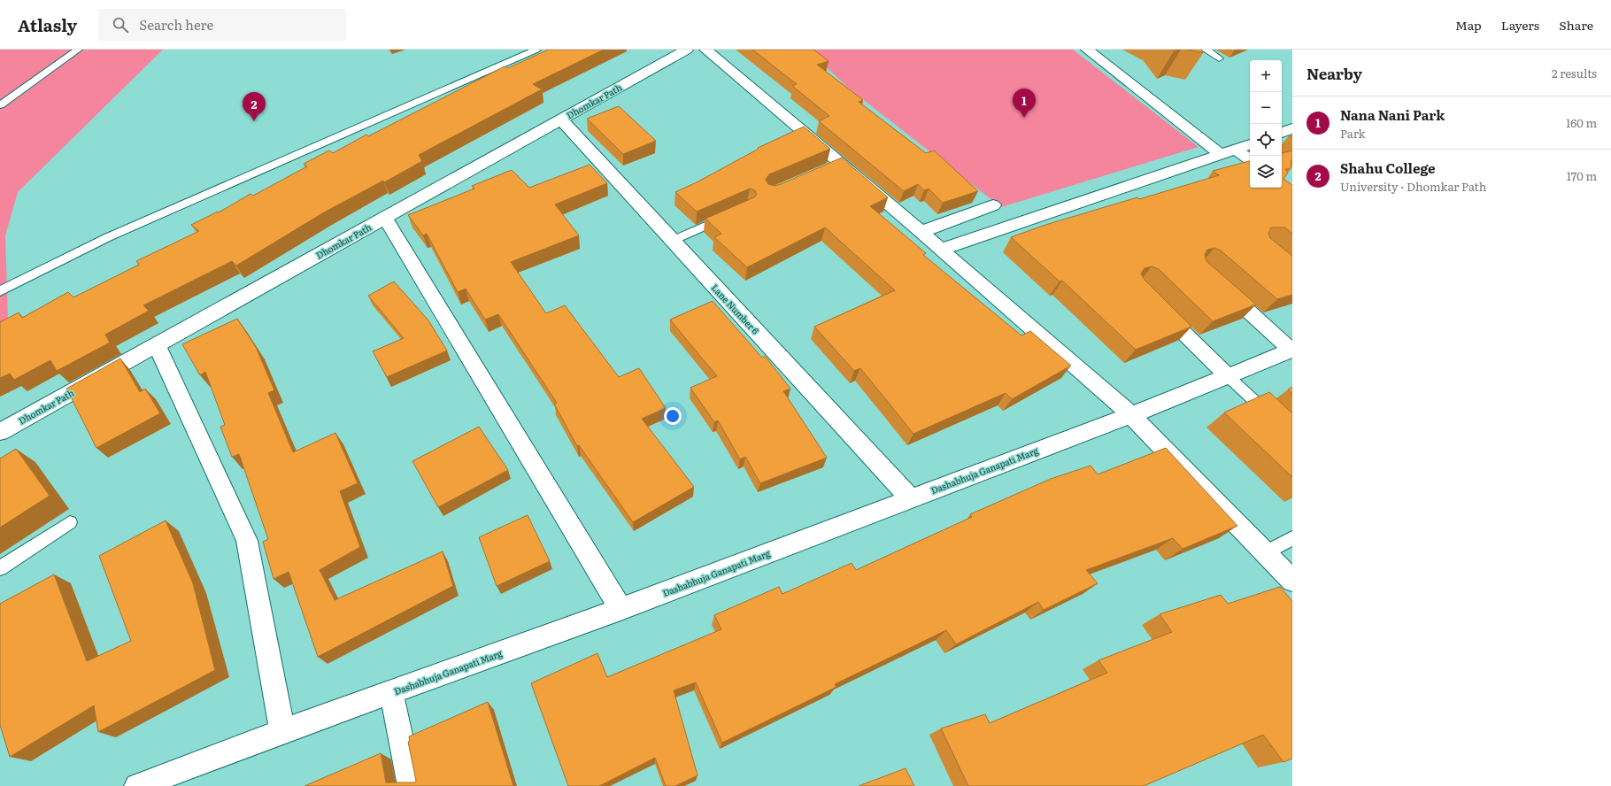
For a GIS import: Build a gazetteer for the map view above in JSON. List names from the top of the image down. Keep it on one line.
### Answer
{"streets":{"street":["Dhomkar Path","Lane Number 6","Dashabhuja Ganapati Marg"]},"crossings":[["Dhomkar Path","Lane Number 6"],["Lane Number 6","Dashabhuja Ganapati Marg"]],"page":{"header":"Atlasly","search":"Search here","nav":["Map","Layers","Share"],"heading":["Nearby","2 results"],"map_buttons":["+","−"],"pins":["1","2"],"list":[{"mark":"1","name":"Nana Nani Park","note":"Park","value":"160 m"},{"mark":"2","name":"Shahu College","note":"University · Dhomkar Path","value":"170 m"}]}}
